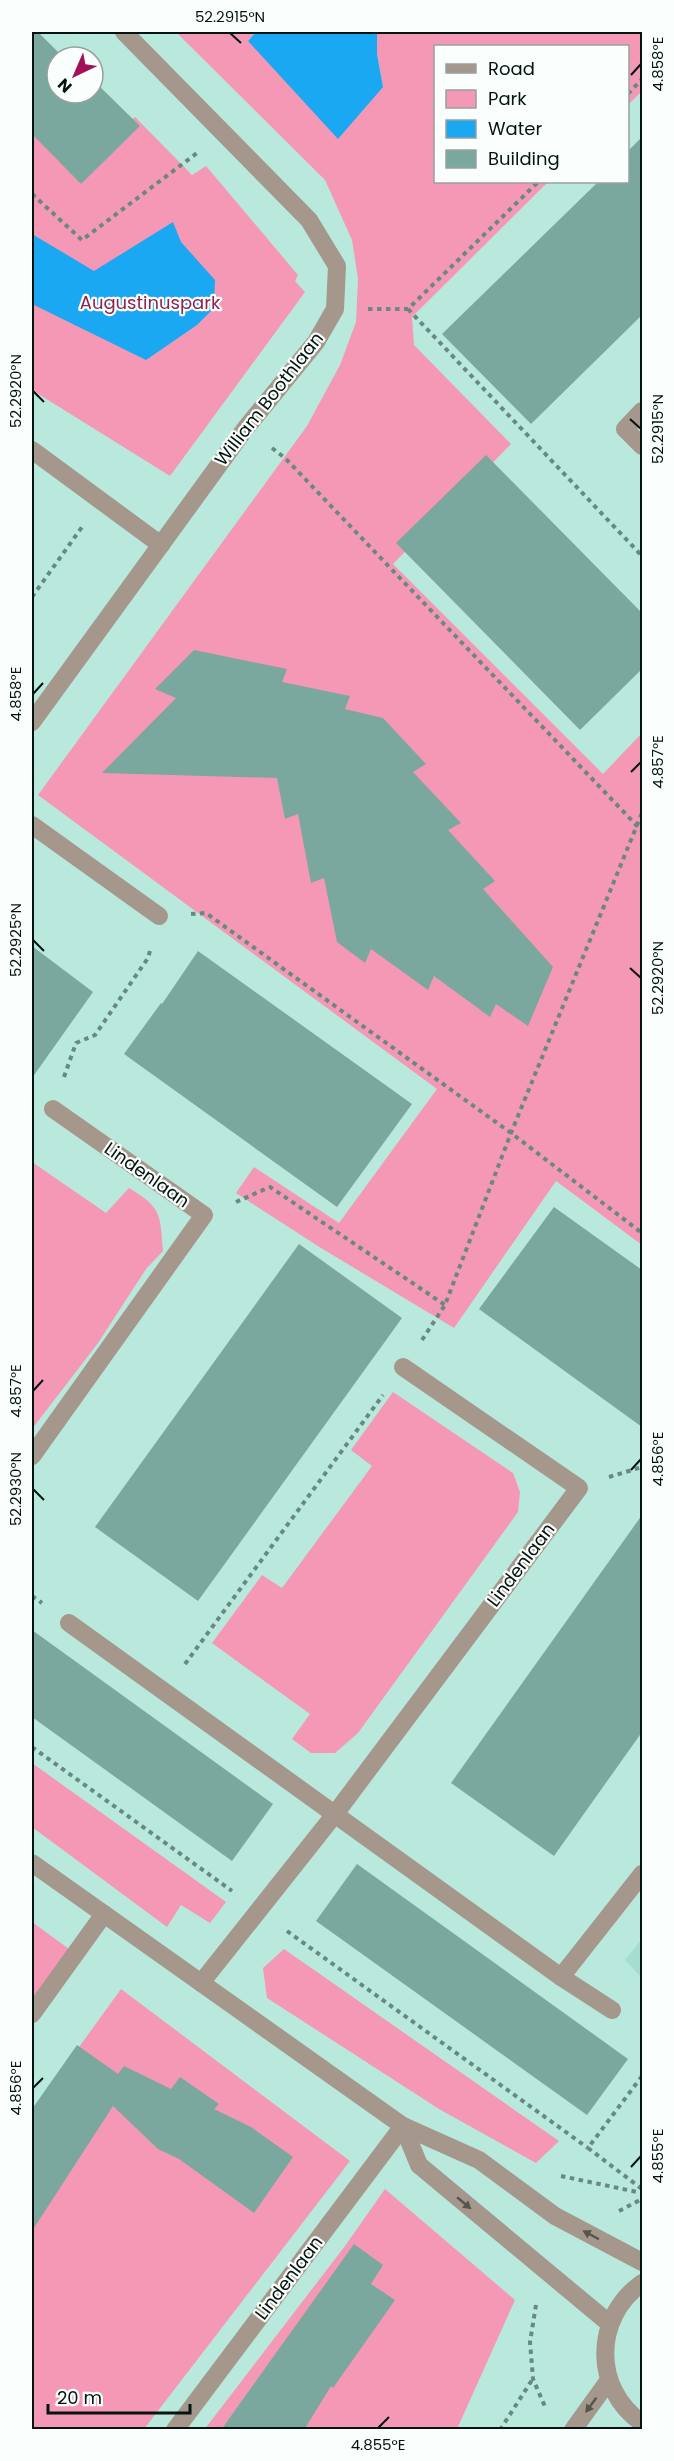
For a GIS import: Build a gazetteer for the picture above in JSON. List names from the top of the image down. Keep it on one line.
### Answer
{"streets":{"street":["William Boothlaan","Lindenlaan"]},"parks":["Augustinuspark"],"legend":["Road","Park","Water","Building"],"scale_bar":"20 m","north":"bottom left","coordinates":["52.2915°N","4.858°E","52.2920°N","4.857°E","52.2925°N","4.856°E","52.2930°N","4.855°E"]}
